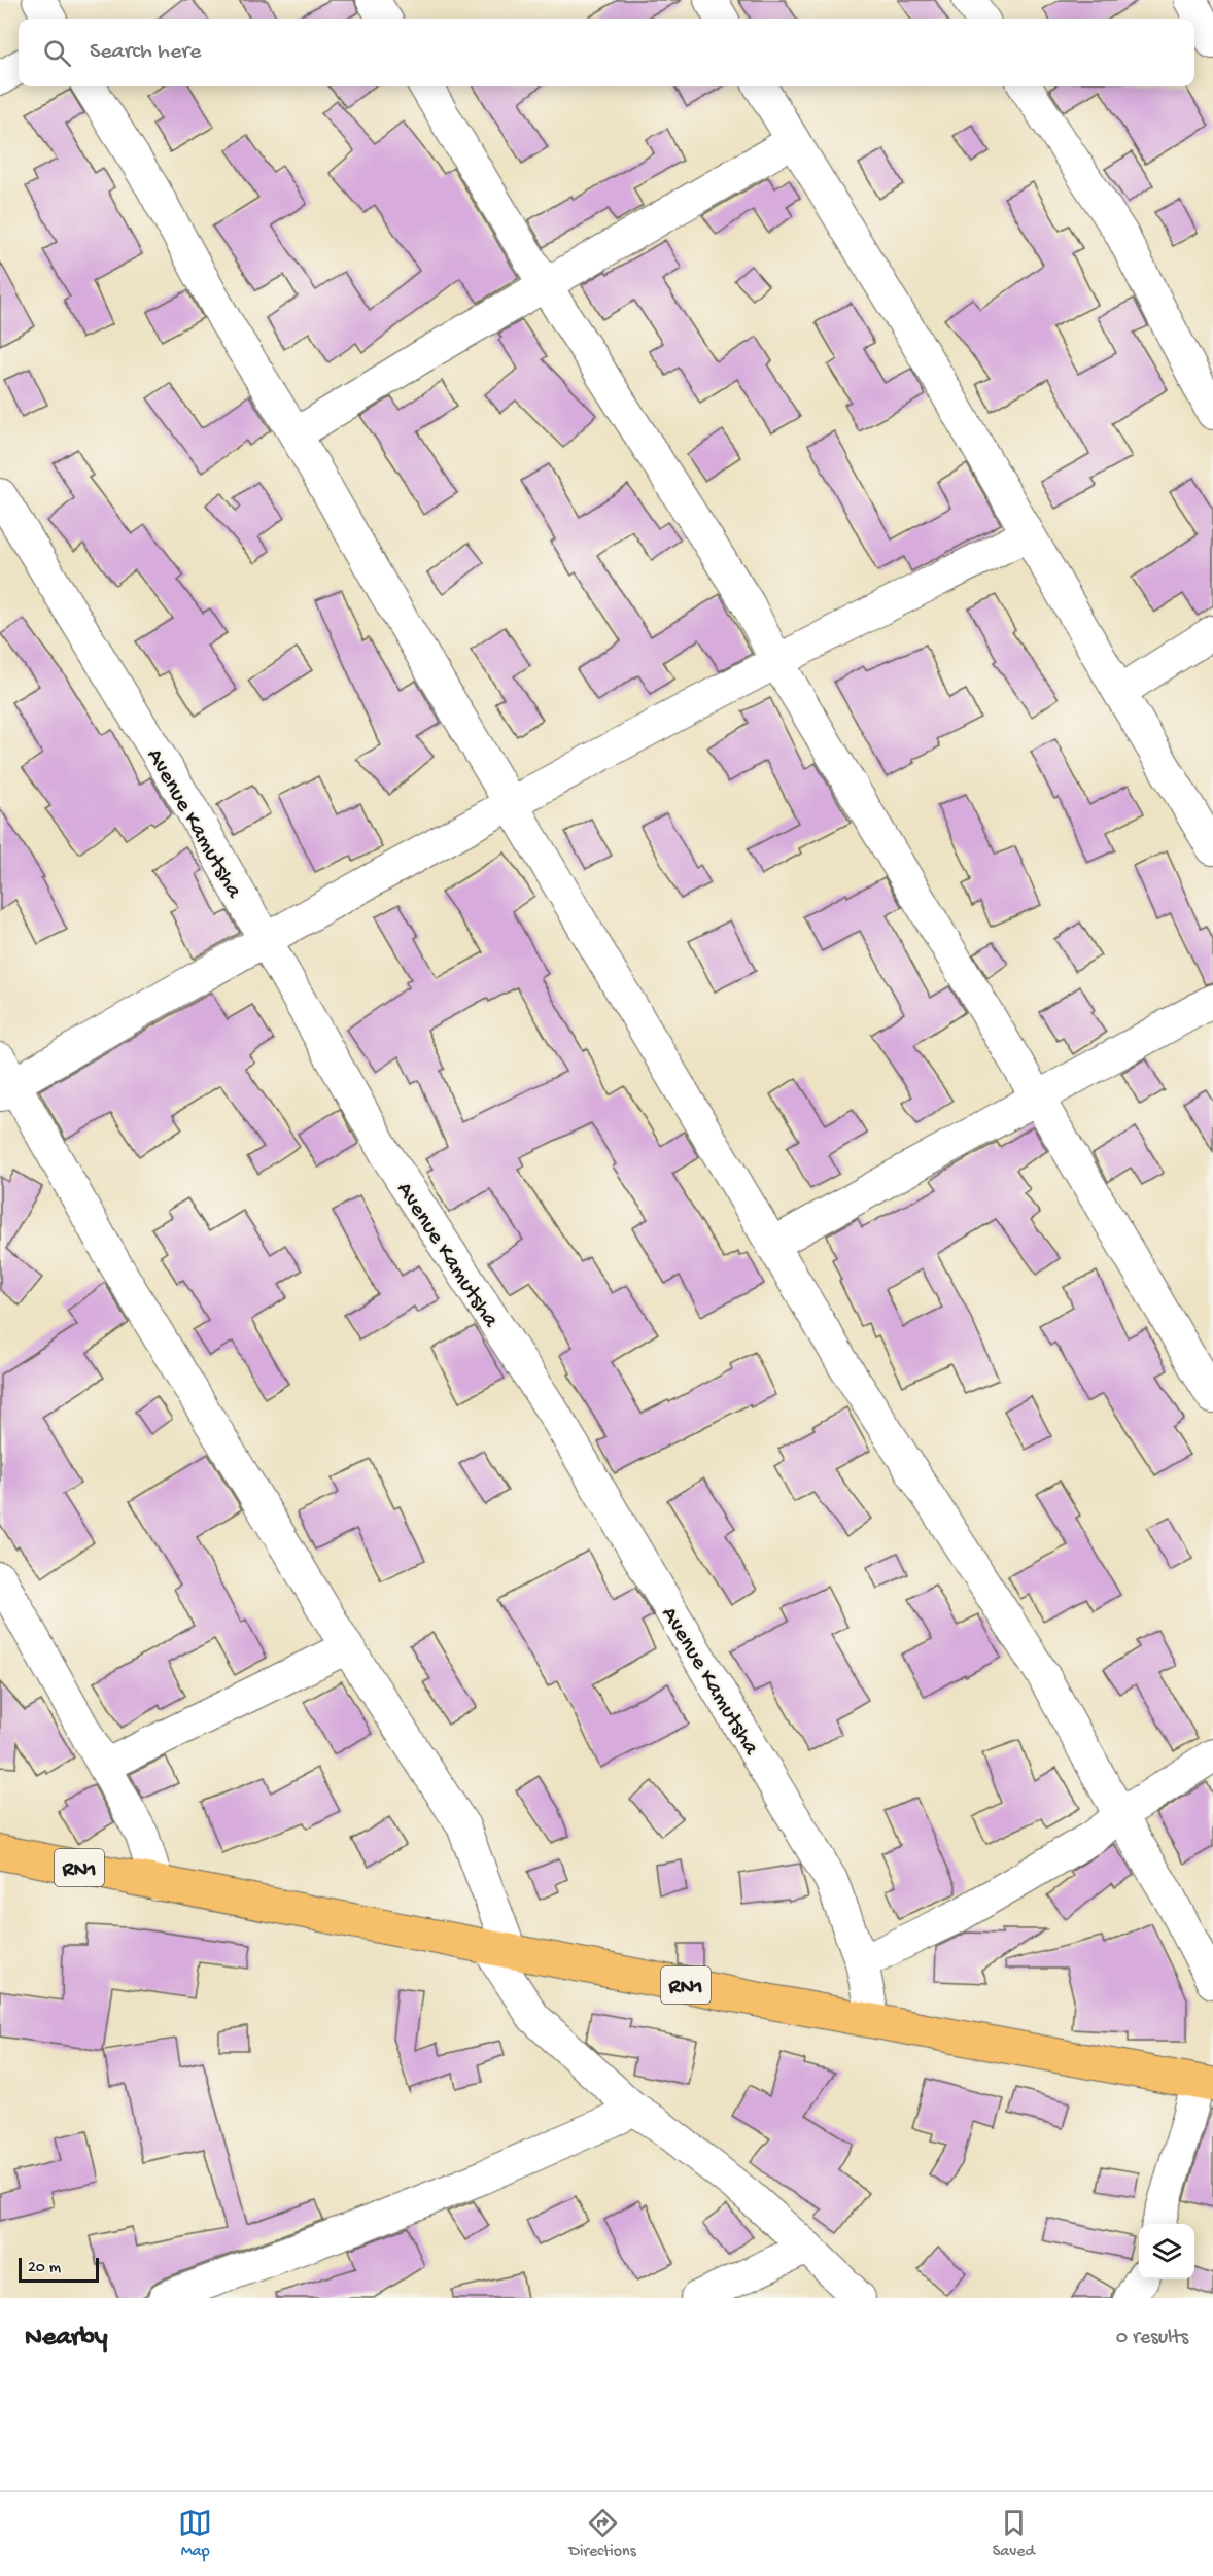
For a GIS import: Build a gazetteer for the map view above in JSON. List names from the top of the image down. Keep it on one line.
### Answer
{"streets":{"highway":["RN1"],"street":["Avenue Kamutsha"]},"crossings":[["Avenue Kamutsha","RN1"]],"scale_bar":"20 m","page":{"search":"Search here","scale":"20 m","heading":["Nearby","0 results"],"nav":["Map","Directions","Saved"]}}
